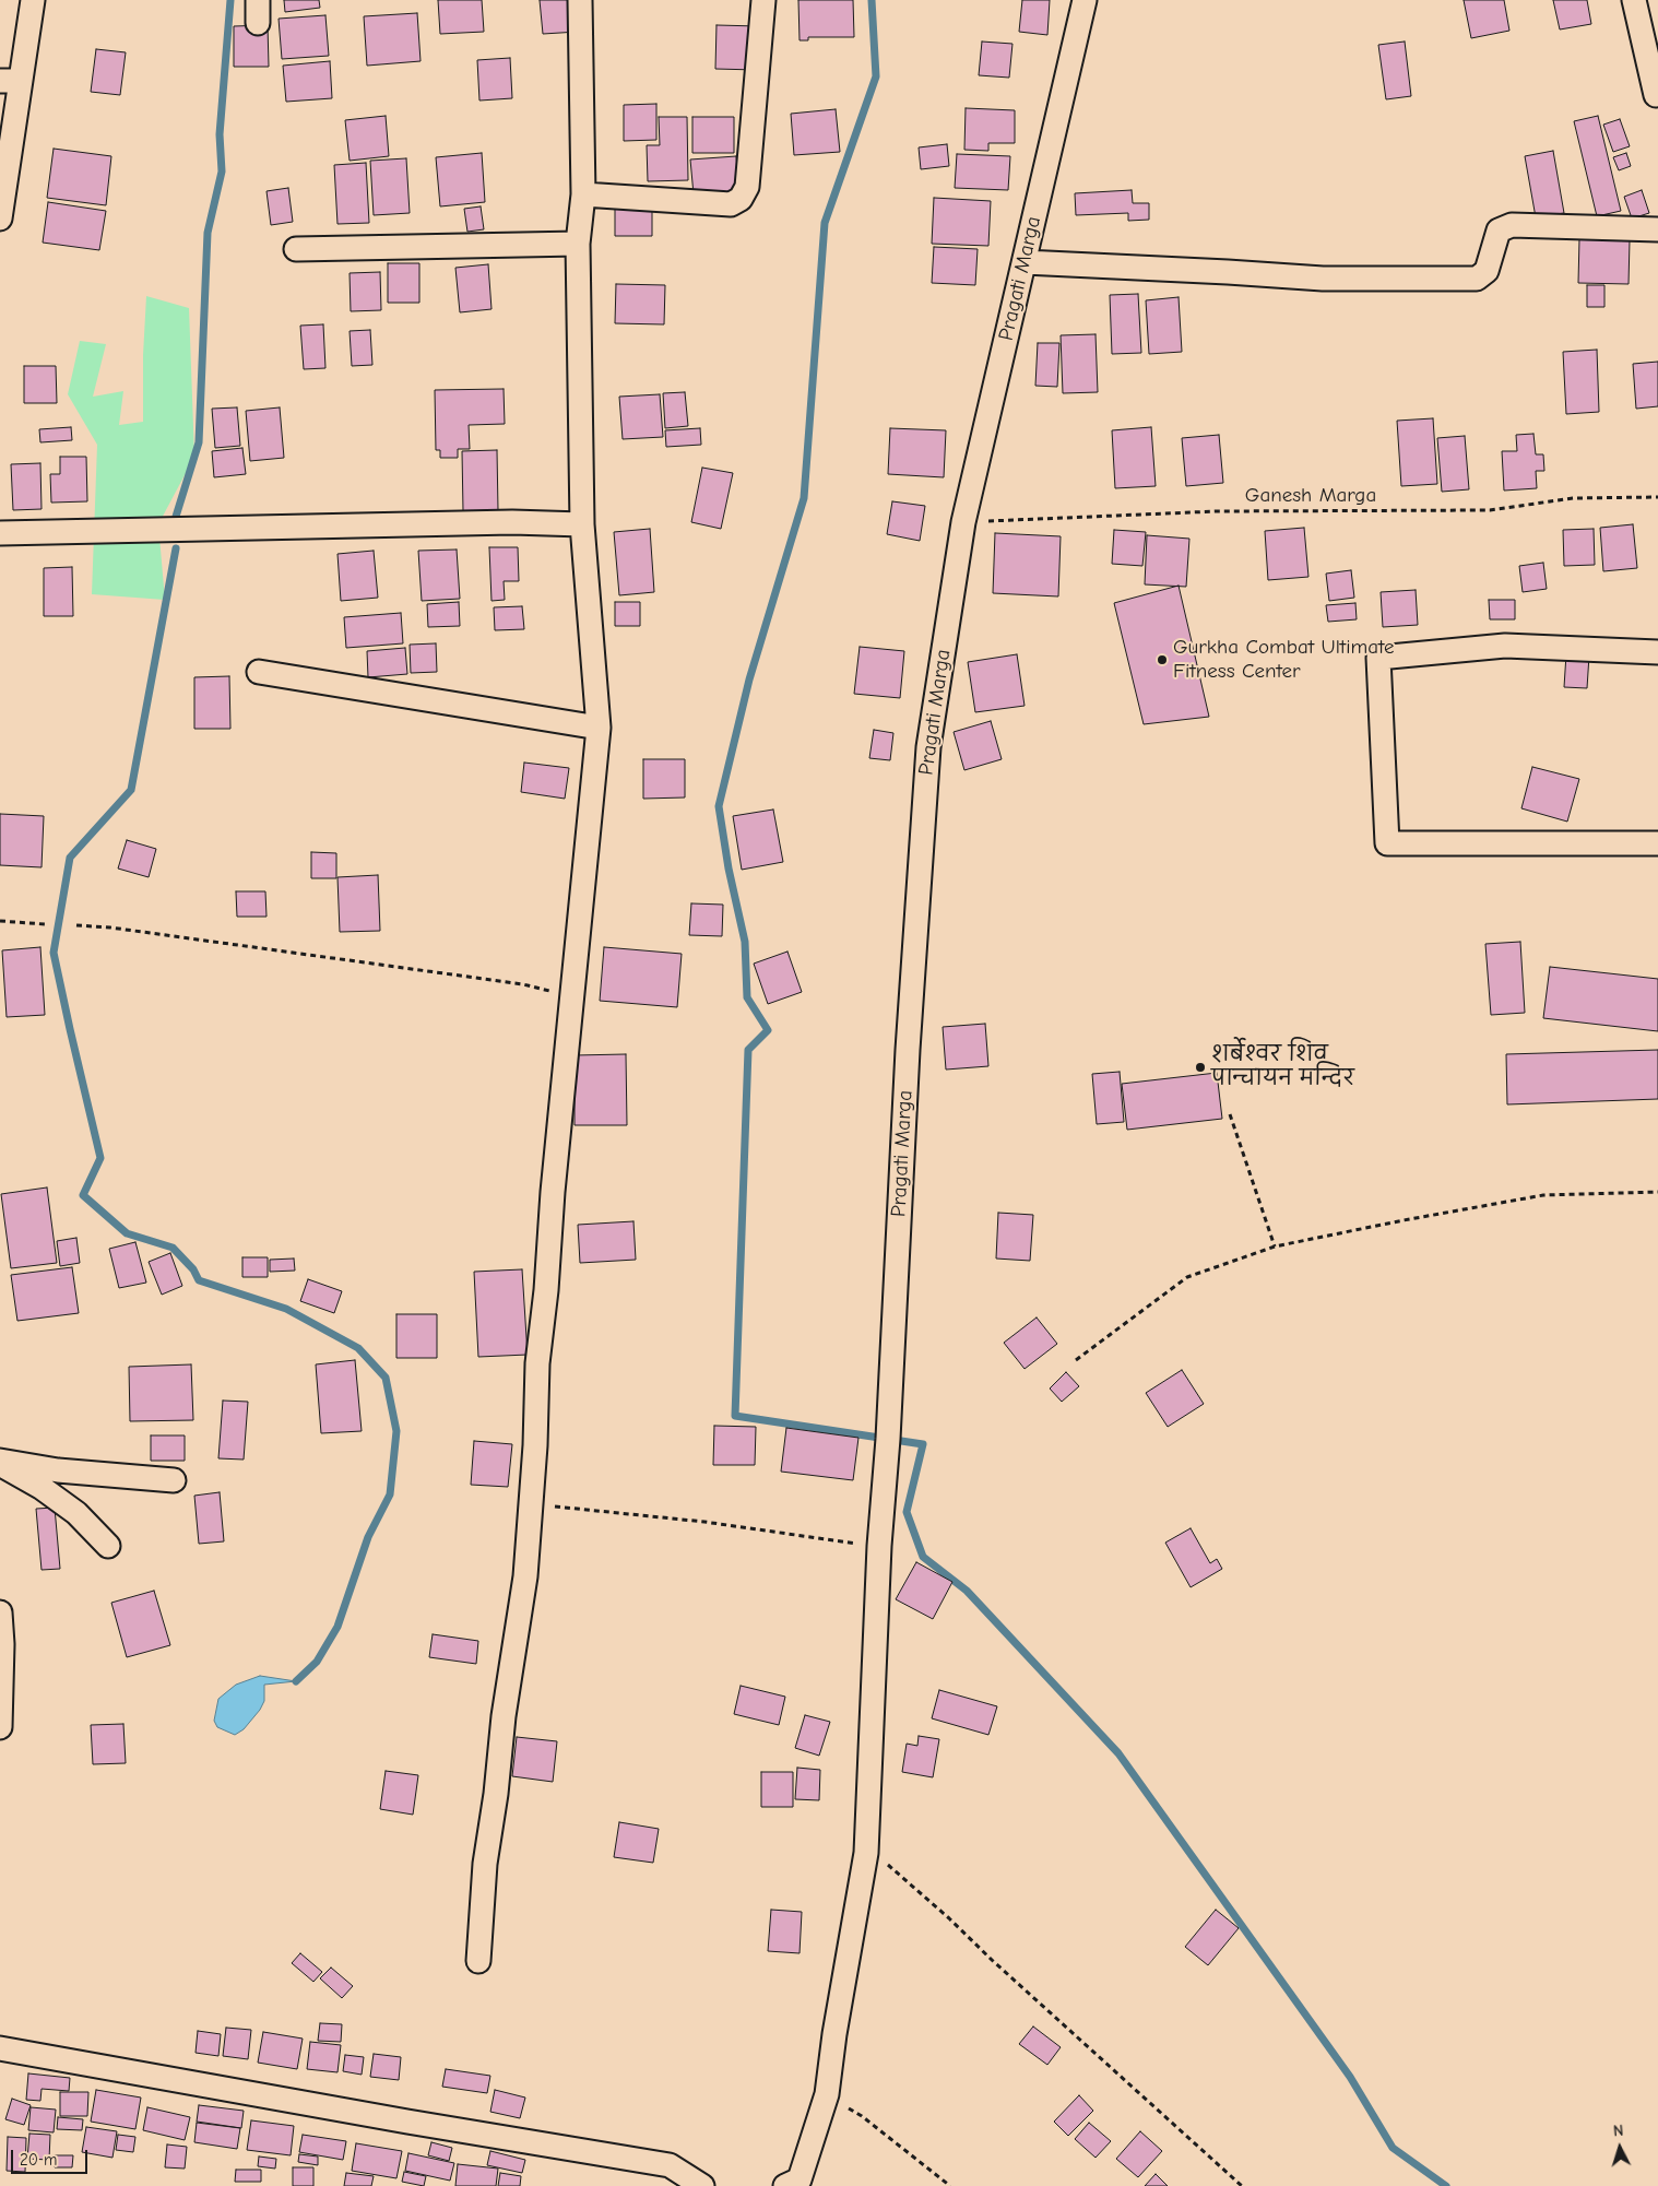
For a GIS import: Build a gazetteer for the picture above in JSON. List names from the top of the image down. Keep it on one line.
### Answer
{"streets":{"street":["Pragati Marga"],"path":["Ganesh Marga"]},"crossings":[["Pragati Marga","Ganesh Marga"]],"places":["Gurkha Combat Ultimate Fitness Center","शर्बेश्वर शिव पान्चायन मन्दिर"],"scale_bar":"20 m","north":"top"}
